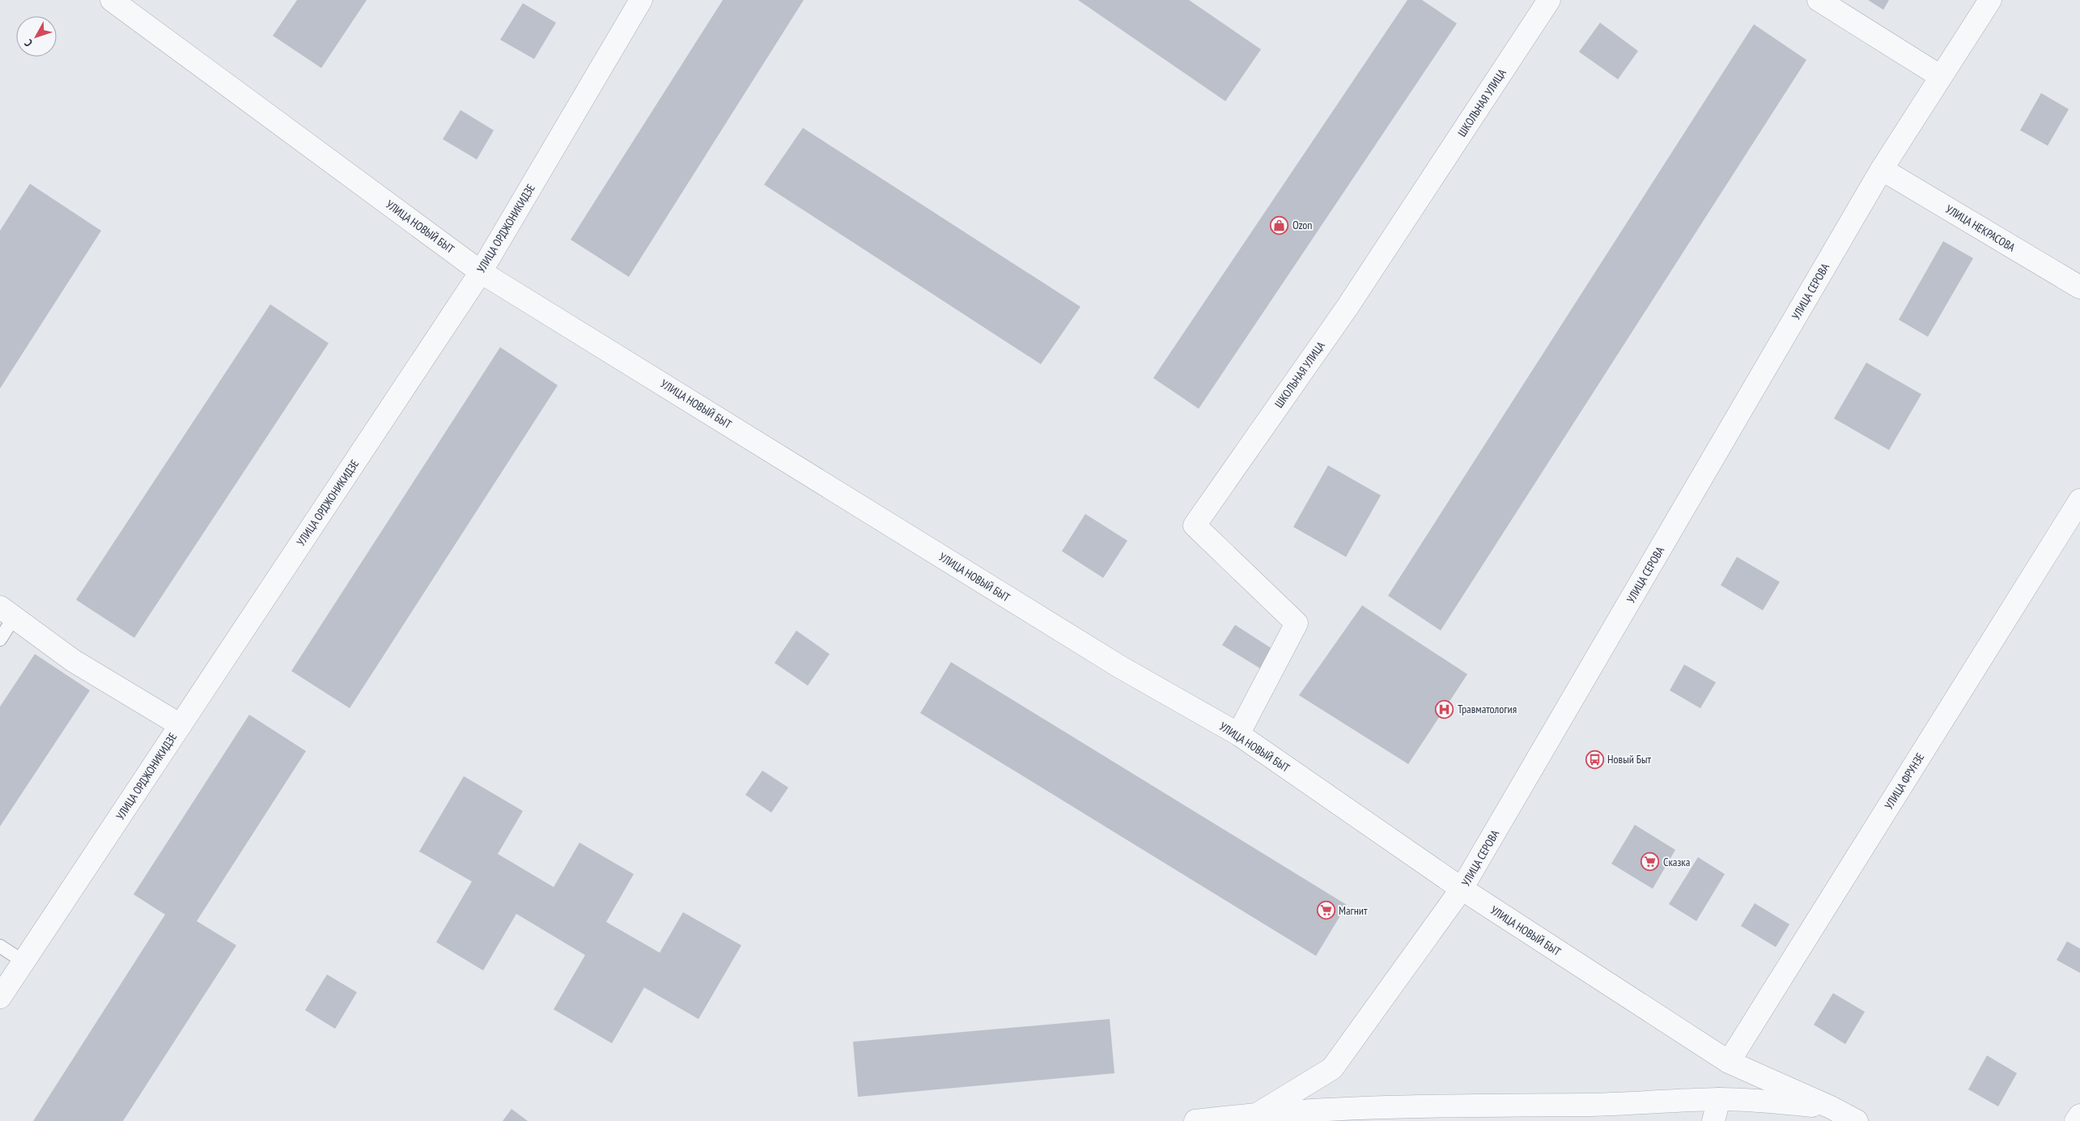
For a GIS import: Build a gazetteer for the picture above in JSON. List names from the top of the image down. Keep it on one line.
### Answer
{"streets":{"street":["ШКОЛЬНАЯ УЛИЦА","УЛИЦА НОВЫЙ БЫТ","УЛИЦА ОРДЖОНИКИДЗЕ","УЛИЦА НЕКРАСОВА","УЛИЦА СЕРОВА","УЛИЦА ФРУНЗЕ"]},"crossings":[["ШКОЛЬНАЯ УЛИЦА","УЛИЦА НОВЫЙ БЫТ"],["УЛИЦА НОВЫЙ БЫТ","УЛИЦА ОРДЖОНИКИДЗЕ"],["УЛИЦА НОВЫЙ БЫТ","УЛИЦА СЕРОВА"],["УЛИЦА НОВЫЙ БЫТ","УЛИЦА ФРУНЗЕ"],["УЛИЦА НЕКРАСОВА","УЛИЦА СЕРОВА"]],"places":{"shop":["Ozon"],"hospital":["Травматология"],"bus stop":["Новый Быт"],"supermarket":["Сказка","Магнит"]},"north":"bottom left"}
